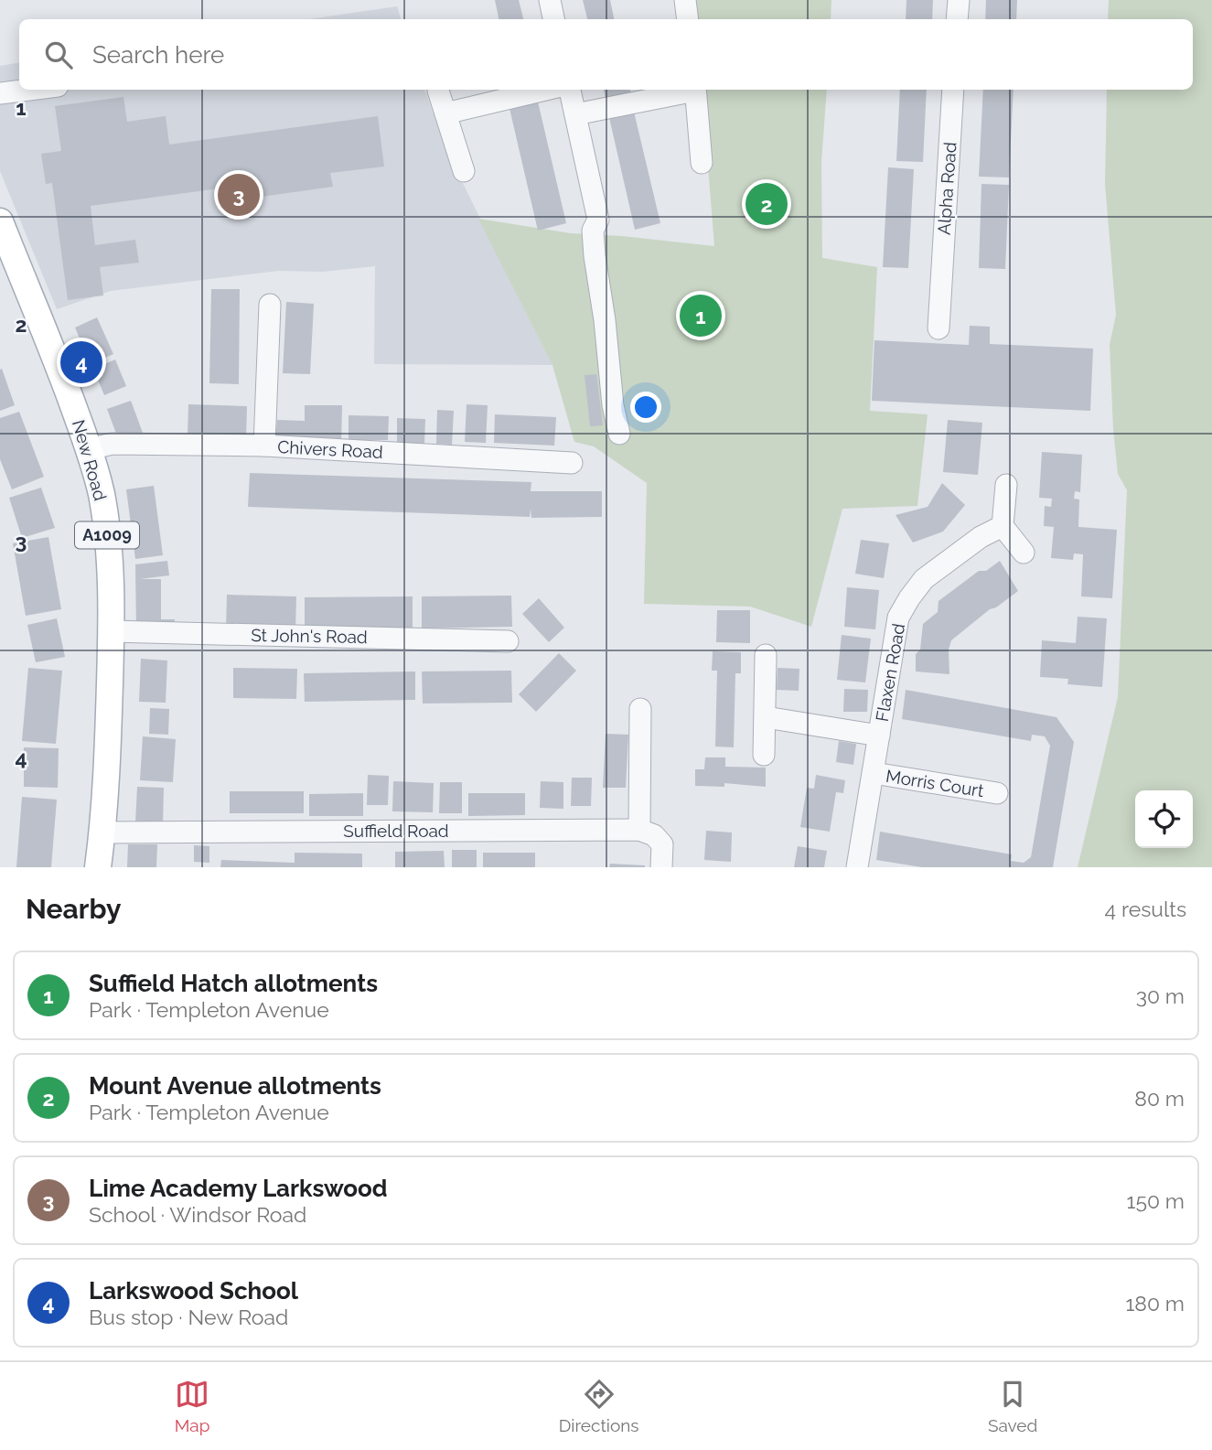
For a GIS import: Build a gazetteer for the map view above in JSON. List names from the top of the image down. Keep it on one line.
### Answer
{"streets":{"main road":["New Road","A1009"],"street":["Alpha Road","Chivers Road","St John's Road","Flaxen Road","Morris Court","Suffield Road"]},"crossings":[["Chivers Road","New Road"],["New Road","St John's Road"],["New Road","Suffield Road"],["Flaxen Road","Morris Court"]],"page":{"search":"Search here","pins":["3","2","1","4"],"heading":["Nearby","4 results"],"list":[{"mark":"1","name":"Suffield Hatch allotments","note":"Park · Templeton Avenue","value":"30 m"},{"mark":"2","name":"Mount Avenue allotments","note":"Park · Templeton Avenue","value":"80 m"},{"mark":"3","name":"Lime Academy Larkswood","note":"School · Windsor Road","value":"150 m"},{"mark":"4","name":"Larkswood School","note":"Bus stop · New Road","value":"180 m"}],"nav":["Map","Directions","Saved"]},"grid":{"rows":["1","2","3","4"]}}
